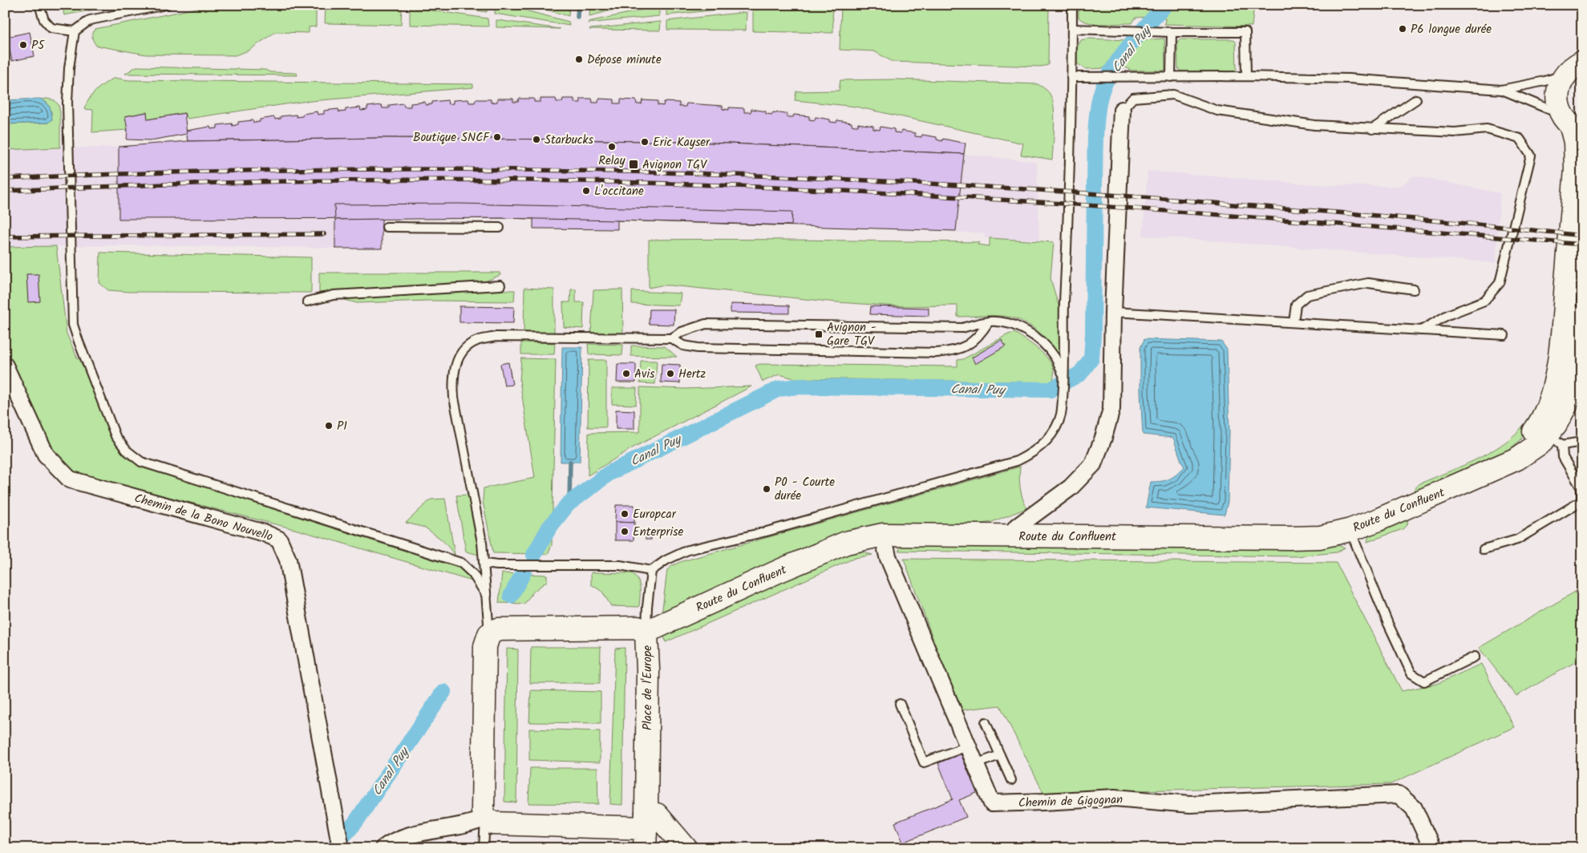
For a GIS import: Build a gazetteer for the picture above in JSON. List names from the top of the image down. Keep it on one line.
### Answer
{"streets":{"street":["Route du Confluent","Chemin de la Bono Nouvello","Place de l'Europe","Chemin de Gigognan"]},"crossings":[["Route du Confluent","Place de l'Europe"],["Route du Confluent","Chemin de Gigognan"]],"water":["Canal Puy"],"places":{"other":["P6 longue durée","P5","Dépose minute","Boutique SNCF","Starbucks","Eric Kayser","Relay","L'occitane","Avis","Hertz","P1","P0 - Courte durée","Europcar","Enterprise"],"transit":["Avignon TGV","Avignon - Gare TGV"]}}
